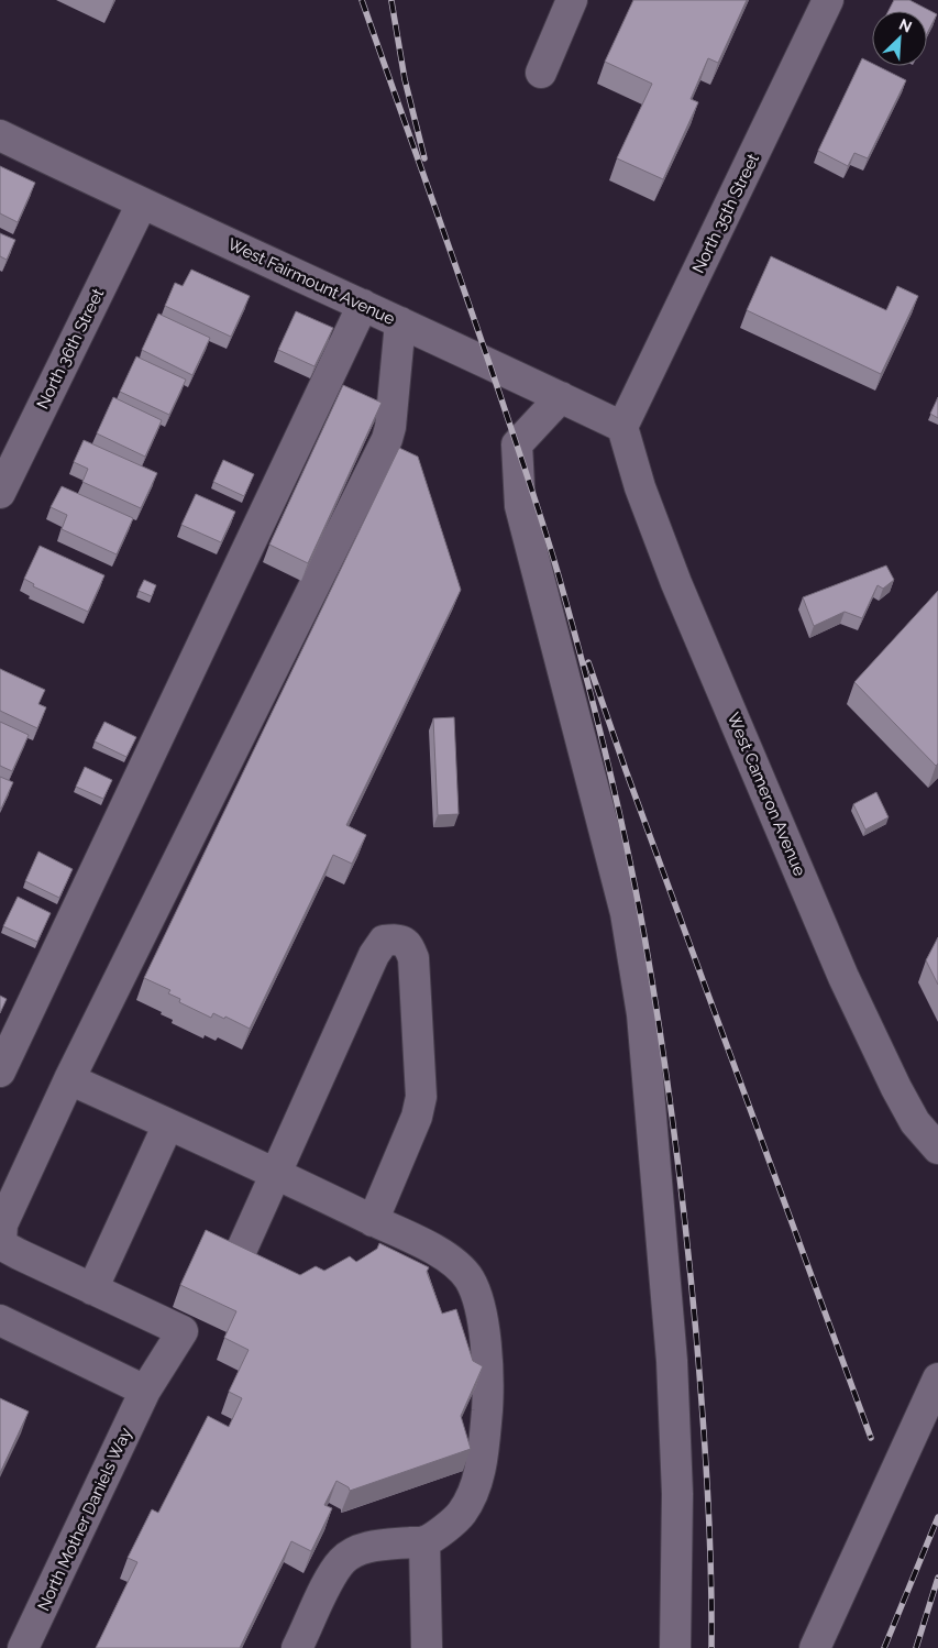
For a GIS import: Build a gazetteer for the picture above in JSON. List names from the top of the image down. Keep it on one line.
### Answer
{"streets":{"street":["North 35th Street","West Fairmount Avenue","North 36th Street","West Cameron Avenue","North Mother Daniels Way"]},"crossings":[["North 35th Street","West Fairmount Avenue"],["North 35th Street","West Cameron Avenue"],["West Fairmount Avenue","North 36th Street"],["West Fairmount Avenue","West Cameron Avenue"]],"north":"top right"}
